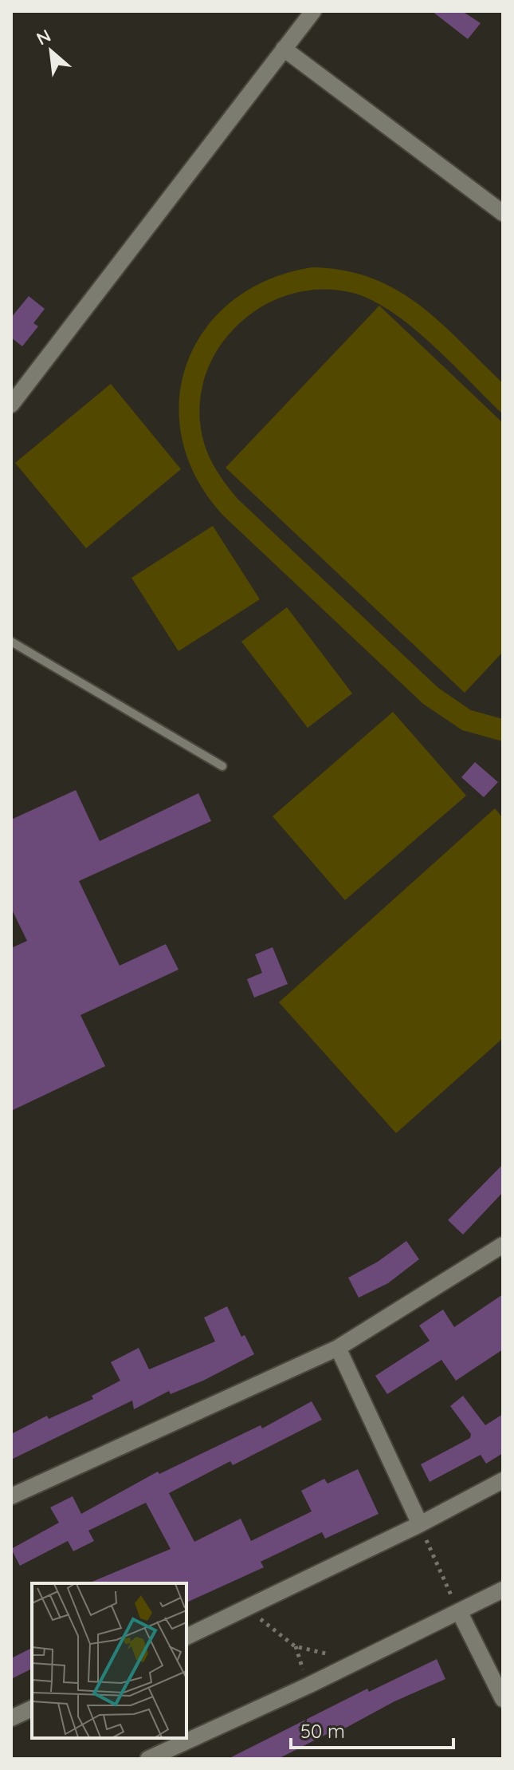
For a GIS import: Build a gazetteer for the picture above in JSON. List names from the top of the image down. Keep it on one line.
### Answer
{"scale_bar":"50 m","north":"top left"}
